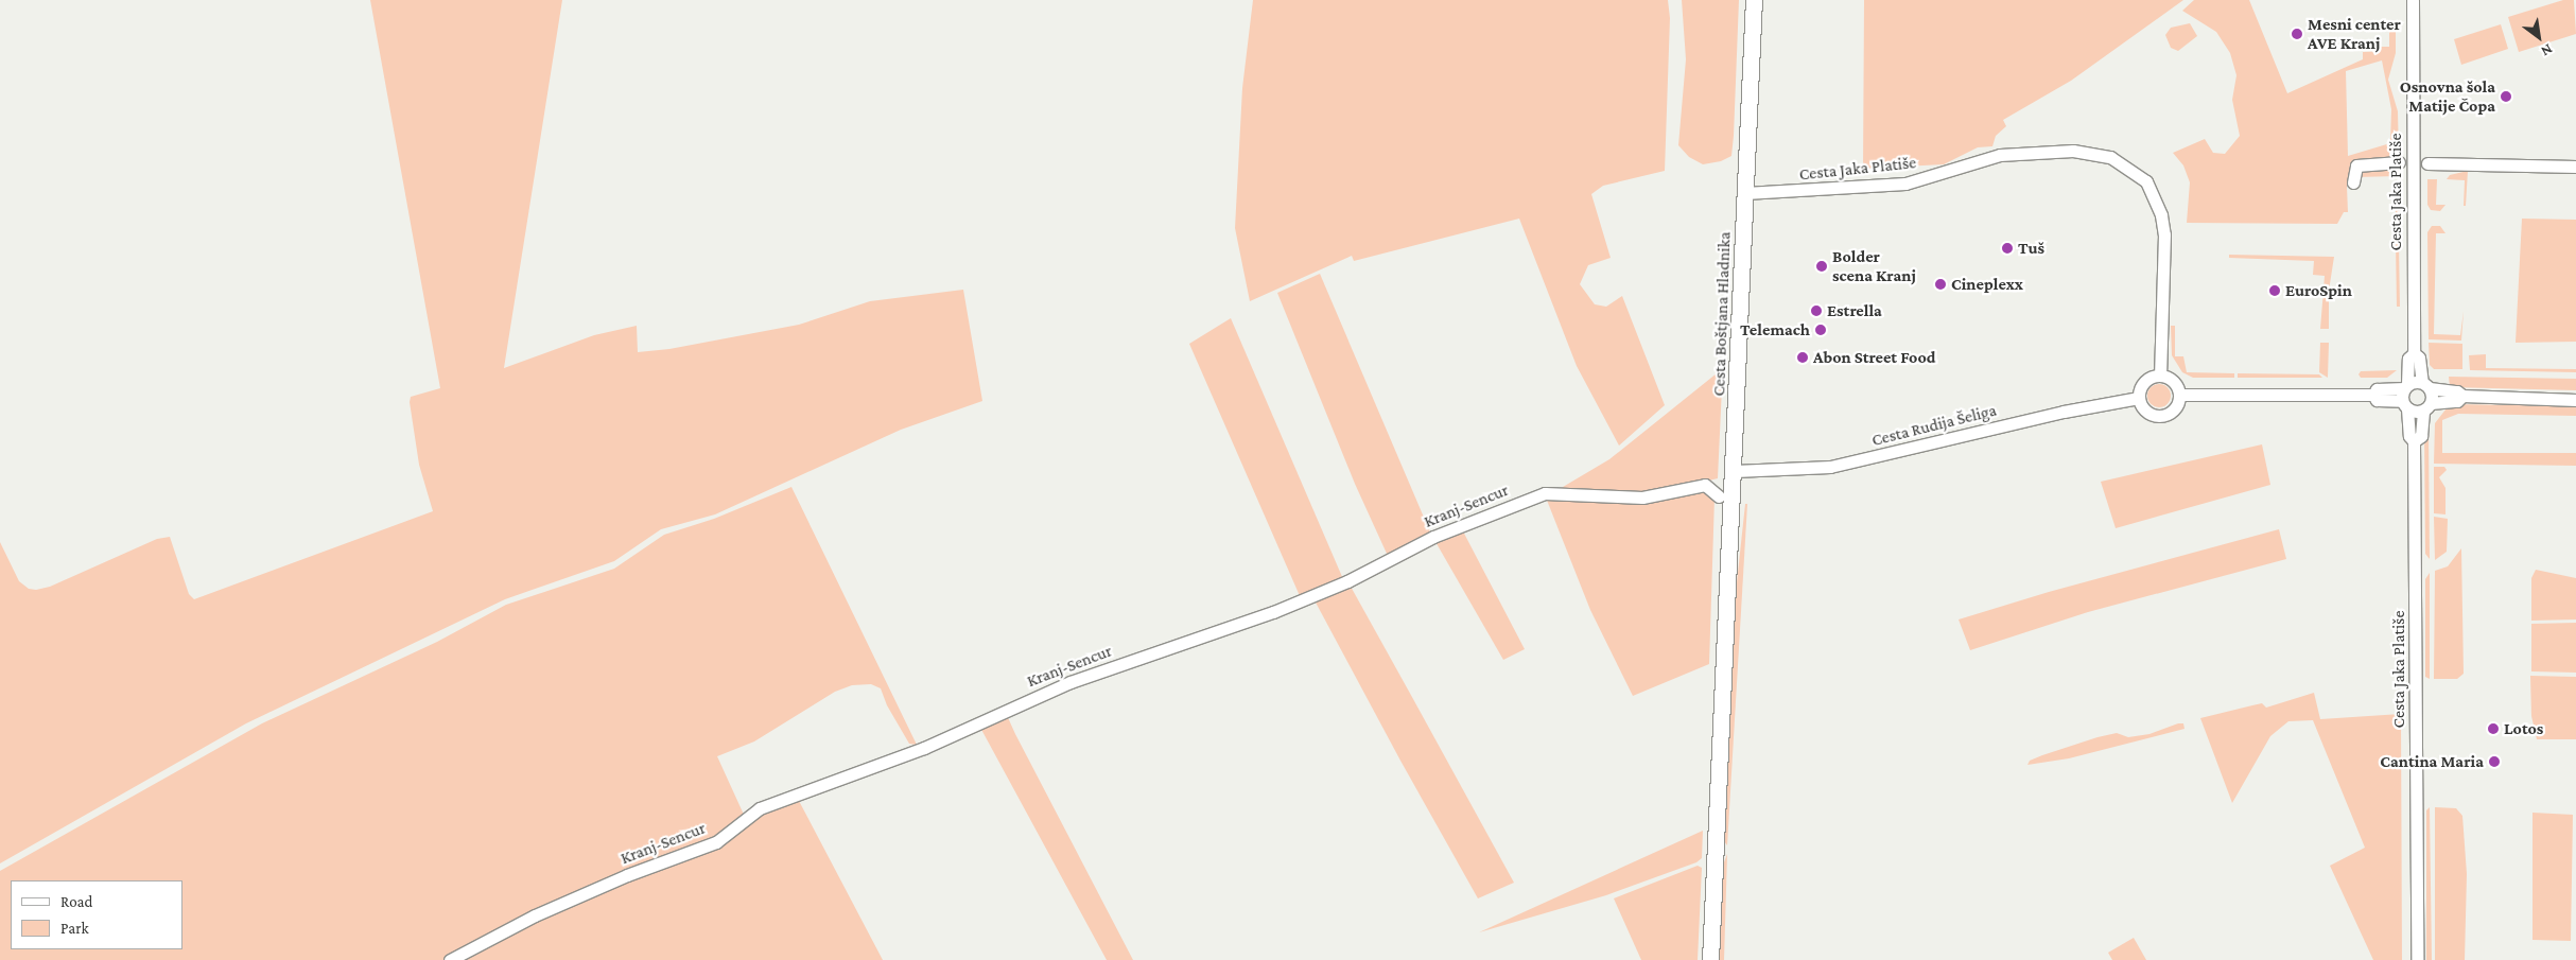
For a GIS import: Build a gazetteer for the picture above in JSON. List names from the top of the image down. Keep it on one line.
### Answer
{"streets":{"main road":["Cesta Boštjana Hladnika"],"street":["Cesta Jaka Platiše","Cesta Rudija Šeliga","Kranj-Sencur"]},"crossings":[["Cesta Jaka Platiše","Cesta Boštjana Hladnika"],["Cesta Jaka Platiše","Cesta Rudija Šeliga"],["Cesta Boštjana Hladnika","Cesta Rudija Šeliga"]],"places":["Mesni center AVE Kranj","Osnovna šola Matije Čopa","Tuš","Bolder scena Kranj","Cineplexx","EuroSpin","Estrella","Telemach","Abon Street Food","Lotos","Cantina Maria"],"legend":["Road","Park"],"north":"bottom right"}
